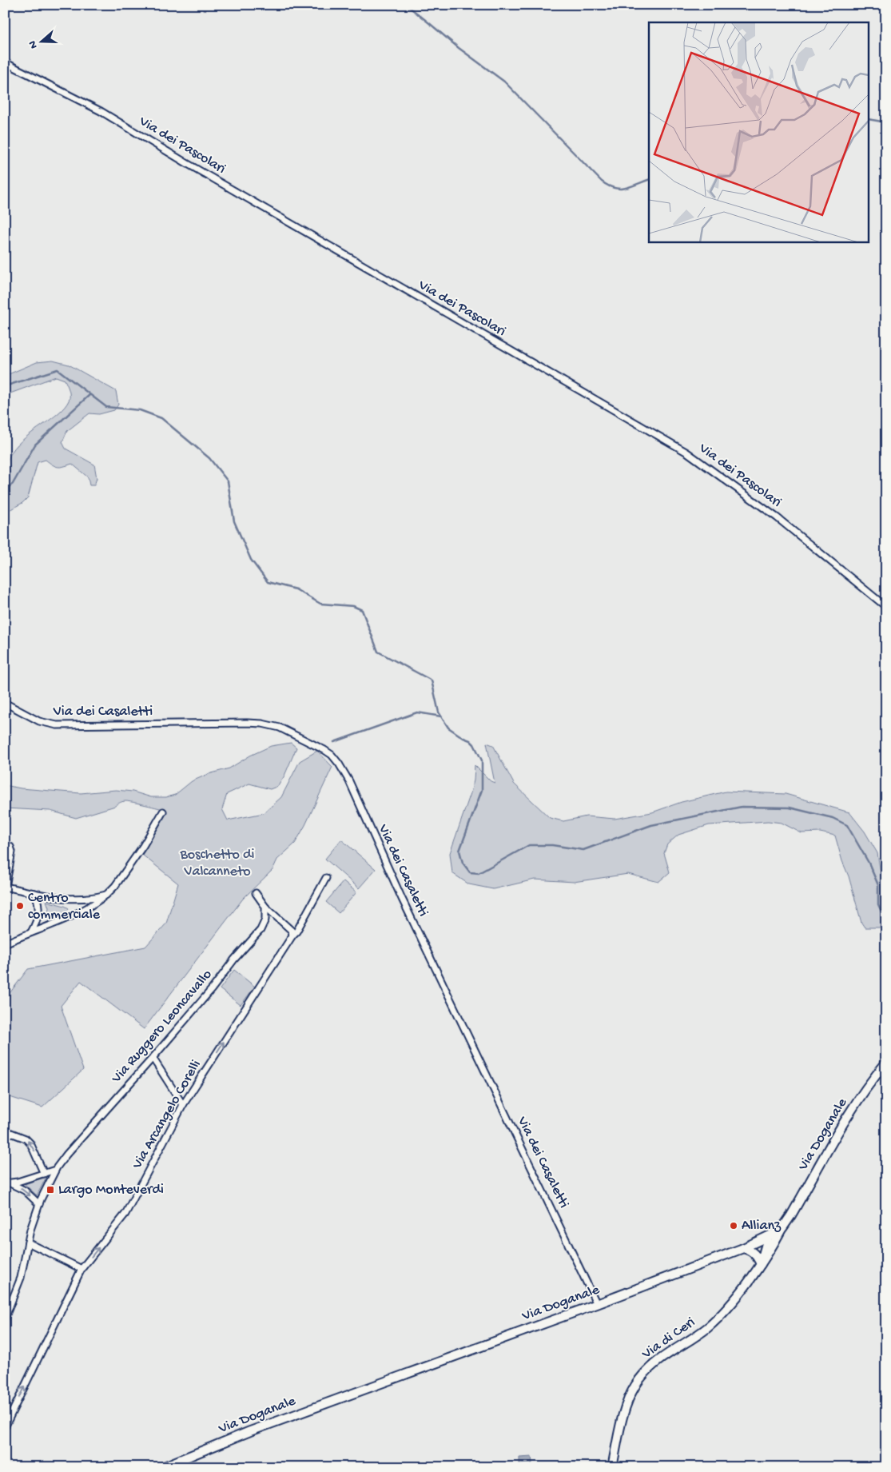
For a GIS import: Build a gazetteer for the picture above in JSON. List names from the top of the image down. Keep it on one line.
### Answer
{"streets":{"main road":["Via Doganale","Via di Ceri"],"street":["Via dei Pascolari","Via dei Casaletti","Via Ruggero Leoncavallo","Via Arcangelo Corelli"]},"crossings":[["Via dei Casaletti","Via Doganale"],["Via Doganale","Via di Ceri"]],"one_way":["Via Arcangelo Corelli"],"parks":["Boschetto di Valcanneto"],"places":{"other":["Centro commerciale","Allianz"],"transit":["Largo Monteverdi"]},"north":"left"}
